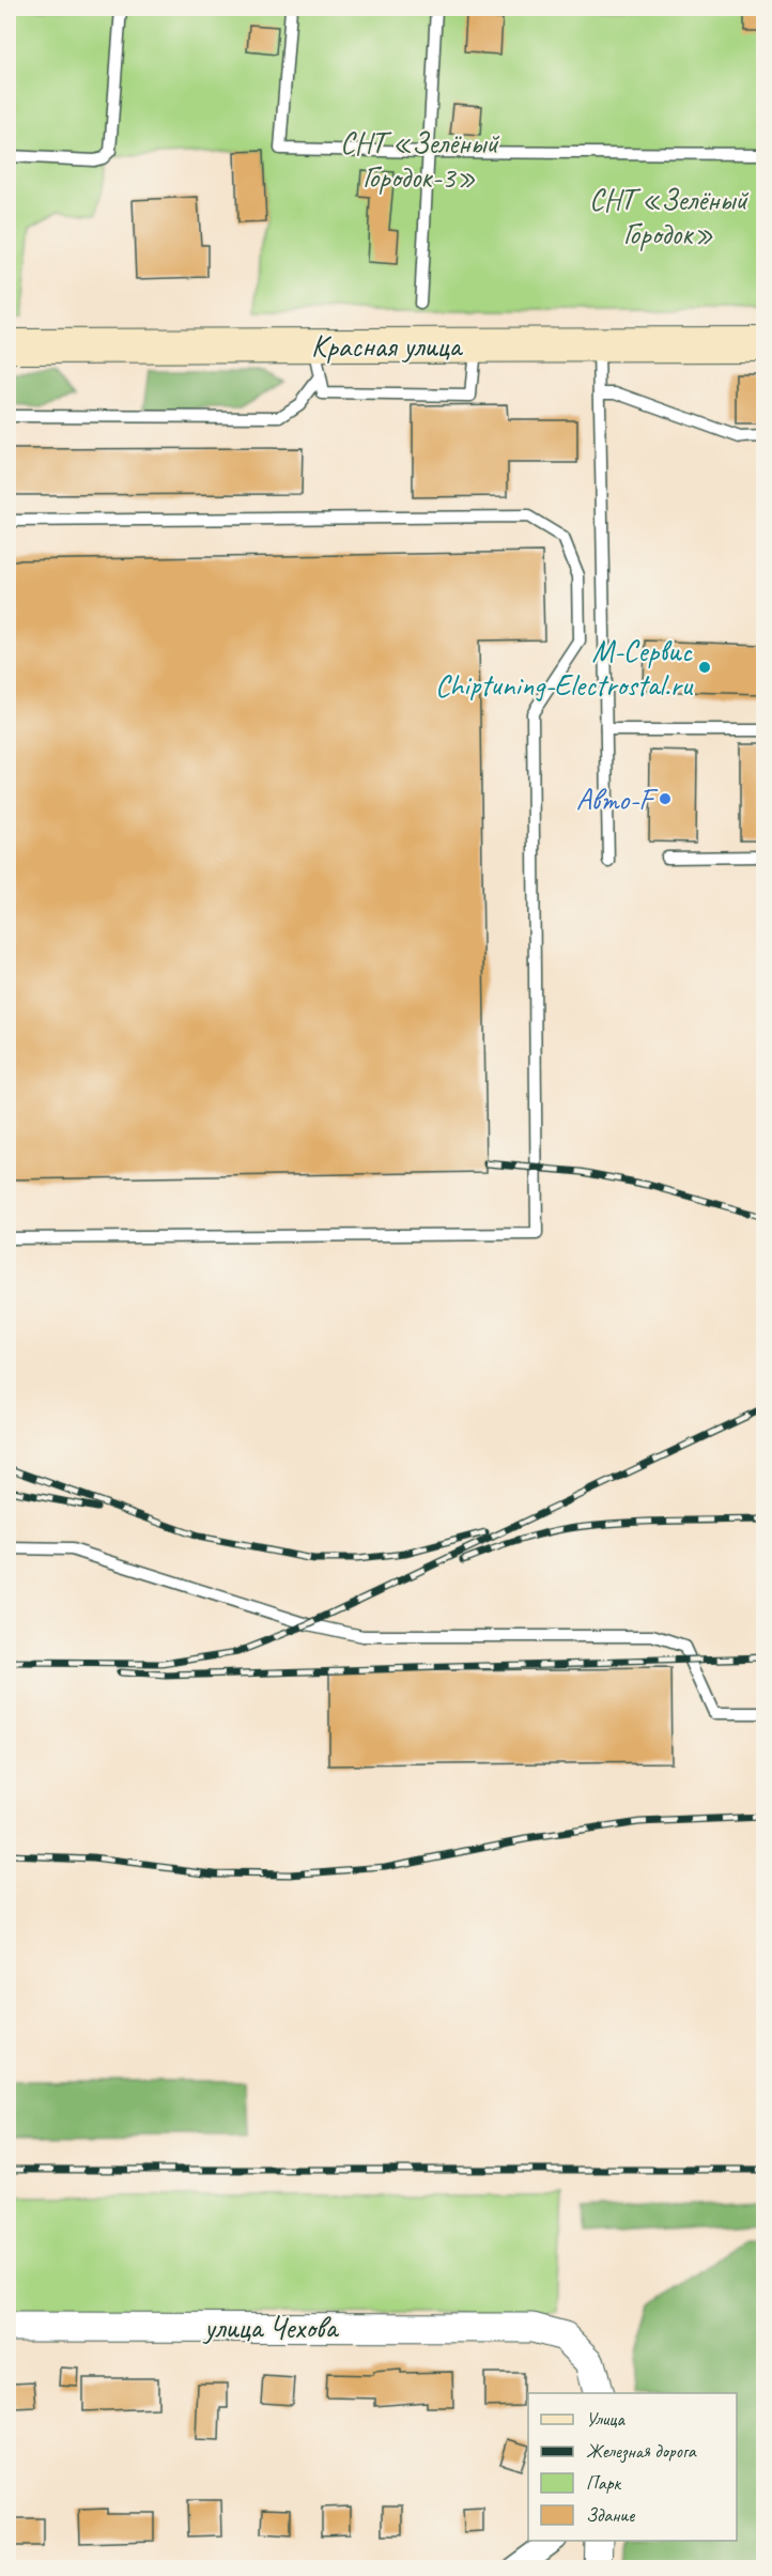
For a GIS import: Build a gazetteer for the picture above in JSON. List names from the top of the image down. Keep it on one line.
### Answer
{"streets":{"main road":["Красная улица"],"street":["улица Чехова"]},"parks":["СНТ «Зелёный Городок-3»","СНТ «Зелёный Городок»"],"places":["M-Сервис Chiptuning-Electrostal.ru","Авто-F"],"legend":["Улица","Железная дорога","Парк","Здание"]}
